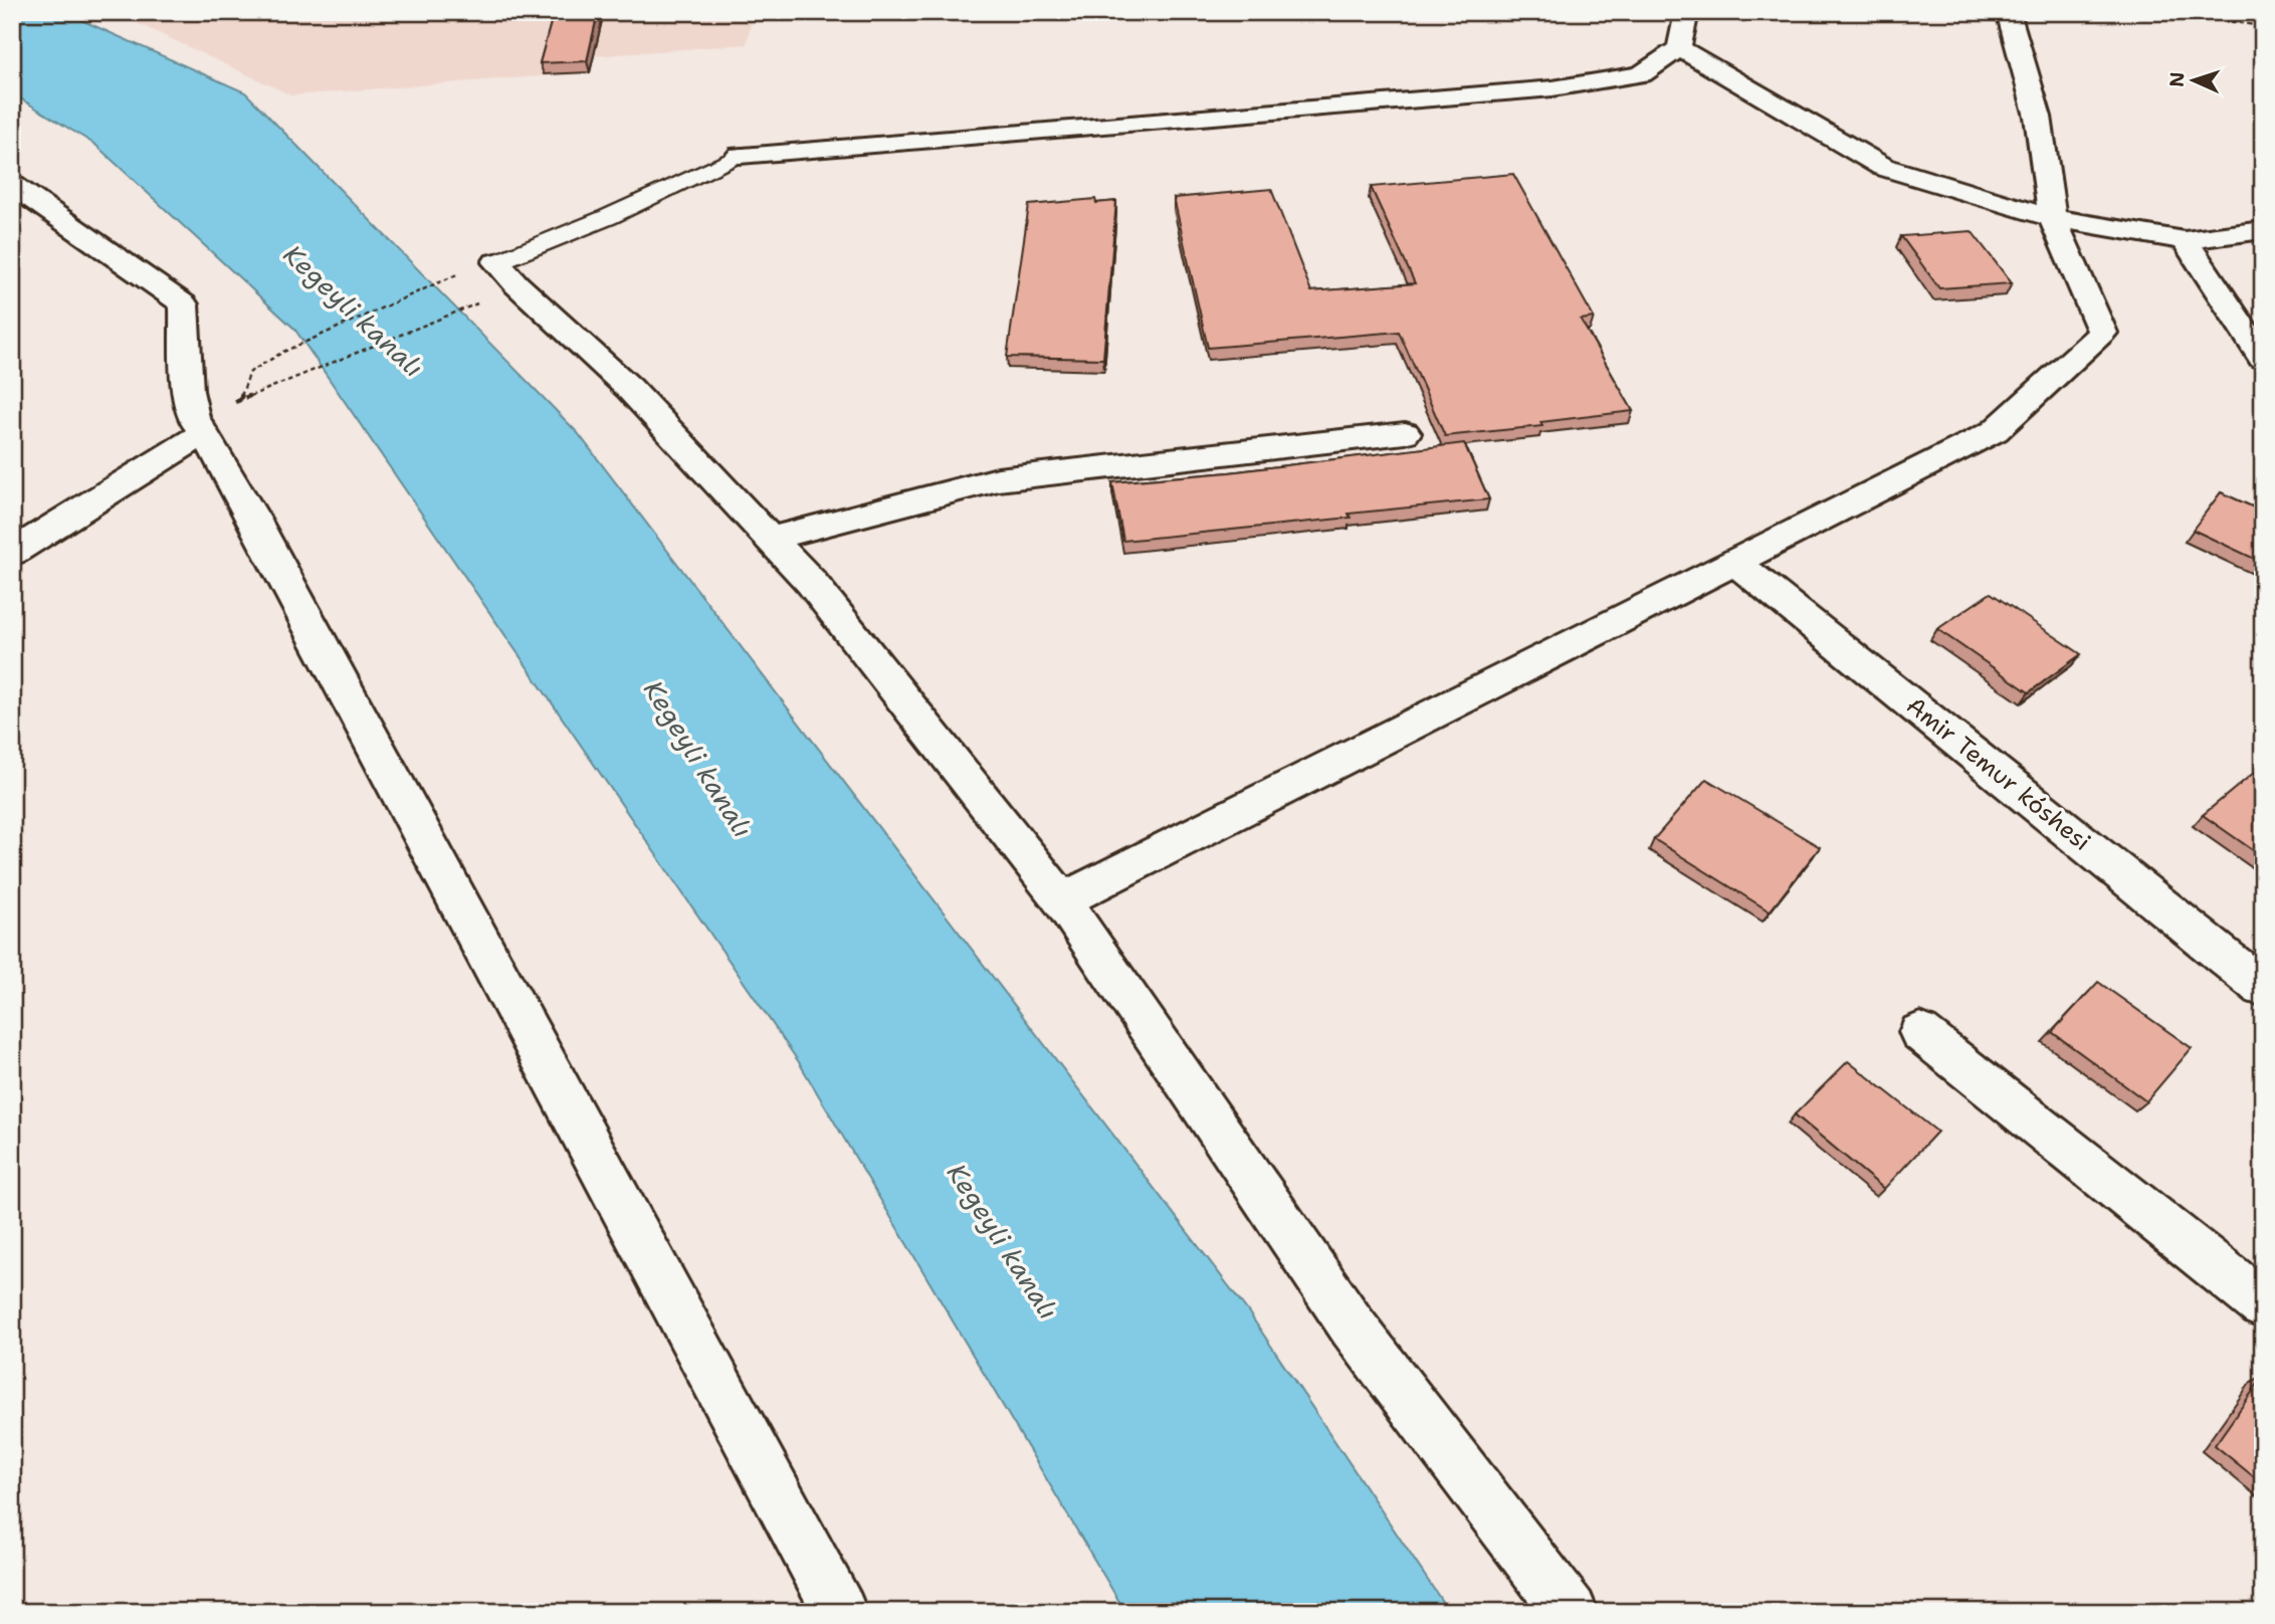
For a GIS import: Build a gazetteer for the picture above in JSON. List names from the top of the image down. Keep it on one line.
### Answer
{"streets":{"street":["Amir Temur kóshesi"]},"water":["Kegeyli kanalı"],"north":"left"}
